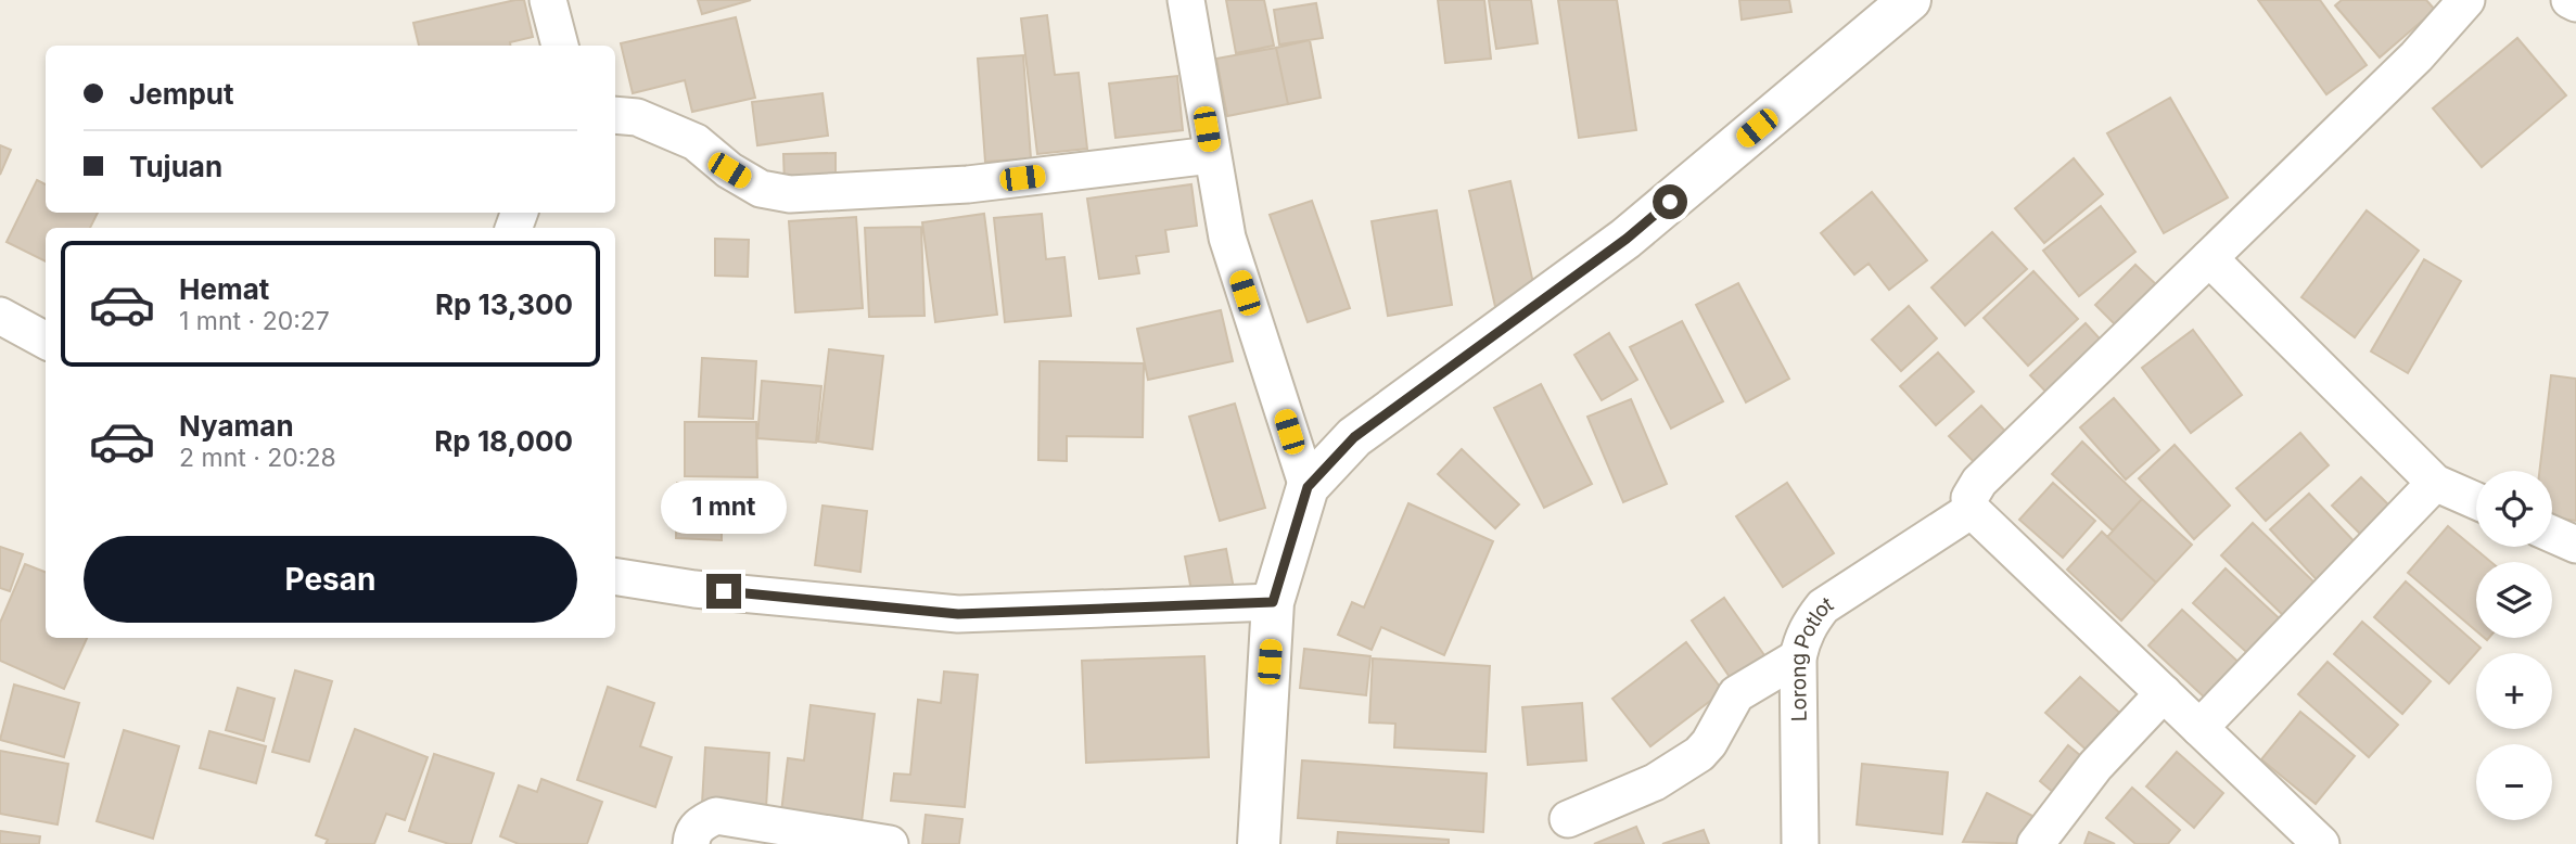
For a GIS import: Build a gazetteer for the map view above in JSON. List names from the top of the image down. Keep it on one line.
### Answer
{"streets":{"street":["Lorong Potlot"]},"page":{"banner":["Jemput","Tujuan"],"list":[{"name":"Hemat","note":"1 mnt · 20:27","value":"Rp 13,300"},{"name":"Nyaman","note":"2 mnt · 20:28","value":"Rp 18,000"}],"map_buttons":["+","−"],"bubble":"1 mnt","buttons":"Pesan"}}
